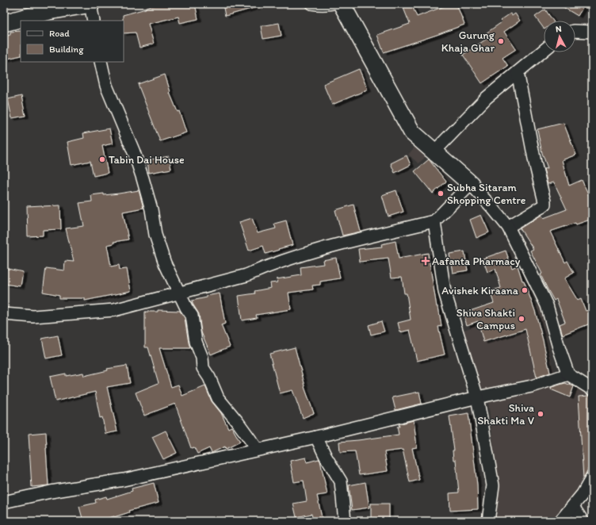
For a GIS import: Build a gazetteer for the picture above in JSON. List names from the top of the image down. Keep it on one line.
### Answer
{"places":{"other":["Gurung Khaja Ghar","Tabin Dai House","Subha Sitaram Shopping Centre","Avishek Kiraana","Shiva Shakti Campus","Shiva Shakti Ma V"],"health":["Aafanta Pharmacy"]},"legend":["Road","Building"],"north":"top"}
